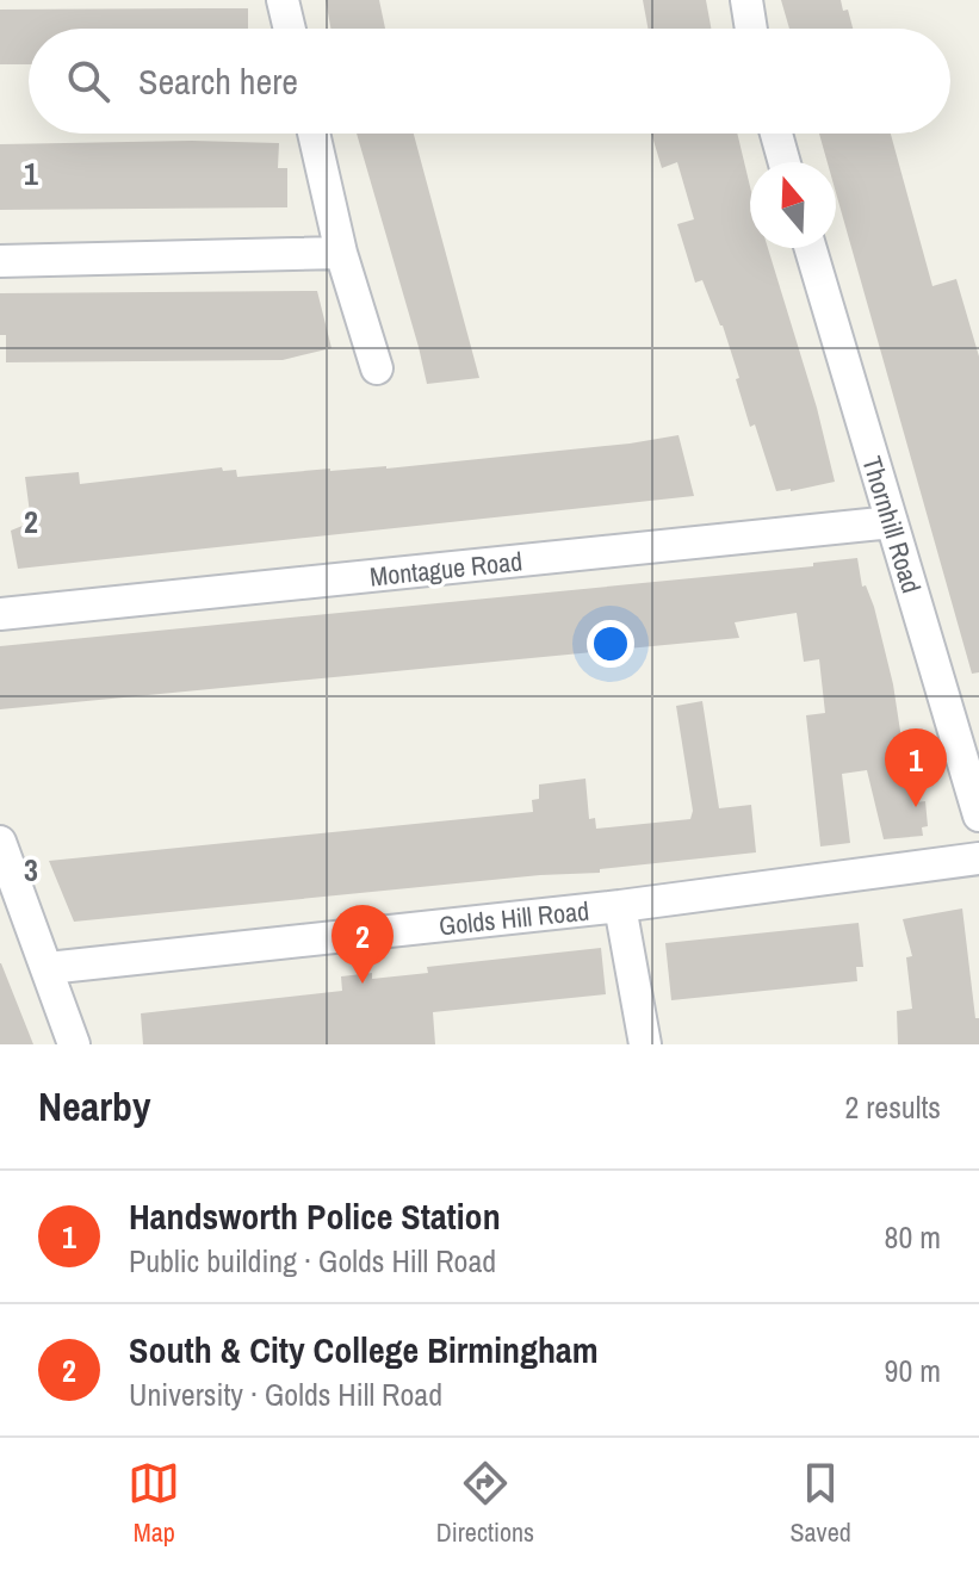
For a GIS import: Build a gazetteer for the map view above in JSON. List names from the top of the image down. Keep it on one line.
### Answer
{"streets":{"street":["Thornhill Road","Montague Road","Golds Hill Road"]},"crossings":[["Thornhill Road","Montague Road"]],"north":"top","page":{"search":"Search here","pins":["1","2"],"heading":["Nearby","2 results"],"list":[{"mark":"1","name":"Handsworth Police Station","note":"Public building · Golds Hill Road","value":"80 m"},{"mark":"2","name":"South & City College Birmingham","note":"University · Golds Hill Road","value":"90 m"}],"nav":["Map","Directions","Saved"]},"grid":{"rows":["1","2","3"]}}
